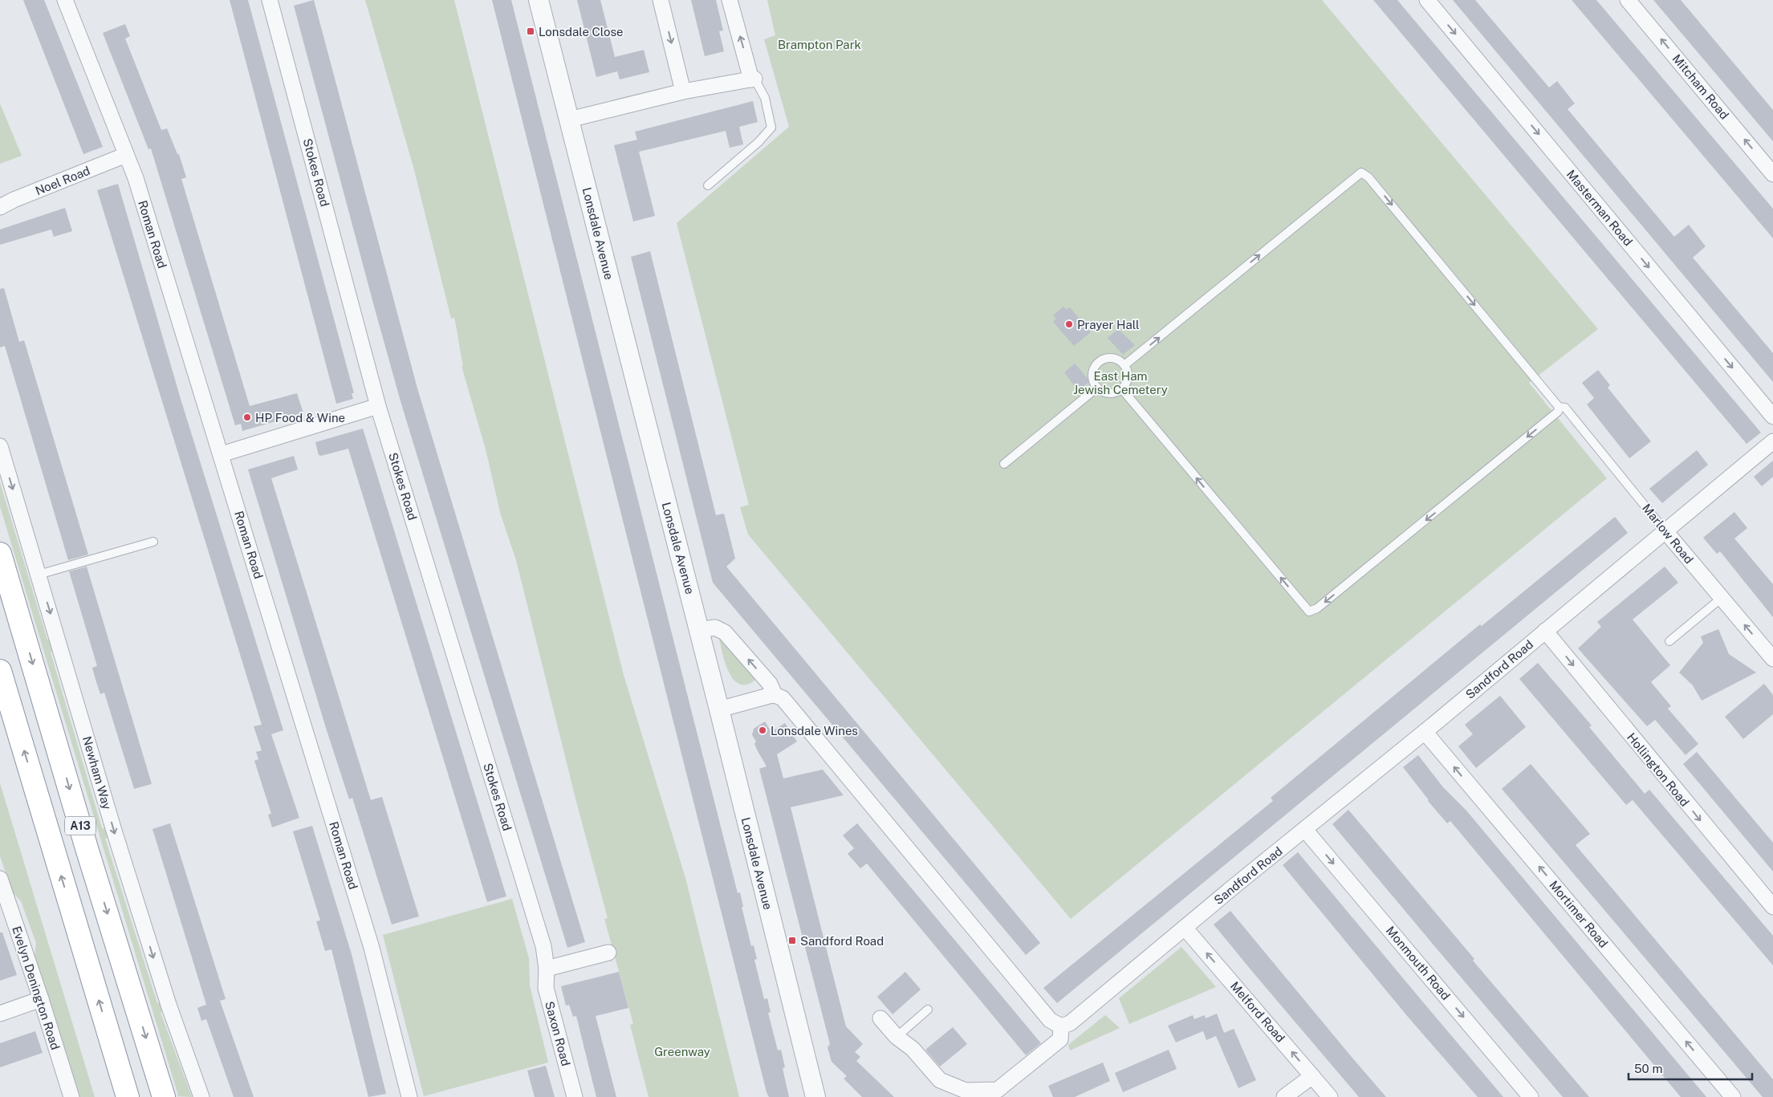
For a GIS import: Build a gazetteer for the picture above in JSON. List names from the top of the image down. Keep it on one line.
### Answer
{"streets":{"highway":["A13"],"street":["Mitcham Road","Stokes Road","Noel Road","Masterman Road","Lonsdale Avenue","Roman Road","Marlow Road","Sandford Road","Hollington Road","Newham Way","Mortimer Road","Monmouth Road","Evelyn Denington Road","Melford Road","Saxon Road"]},"crossings":[["Stokes Road","Saxon Road"],["Noel Road","Roman Road"],["Marlow Road","Sandford Road"],["Sandford Road","Hollington Road"],["Sandford Road","Mortimer Road"],["Sandford Road","Monmouth Road"],["Sandford Road","Melford Road"]],"one_way":["Mitcham Road","Masterman Road","Hollington Road","Newham Way","Mortimer Road","Monmouth Road","Melford Road"],"parks":["Brampton Park","East Ham Jewish Cemetery","Greenway"],"places":{"transit":["Lonsdale Close","Sandford Road"],"other":["Prayer Hall","HP Food & Wine","Lonsdale Wines"]},"scale_bar":"50 m"}
